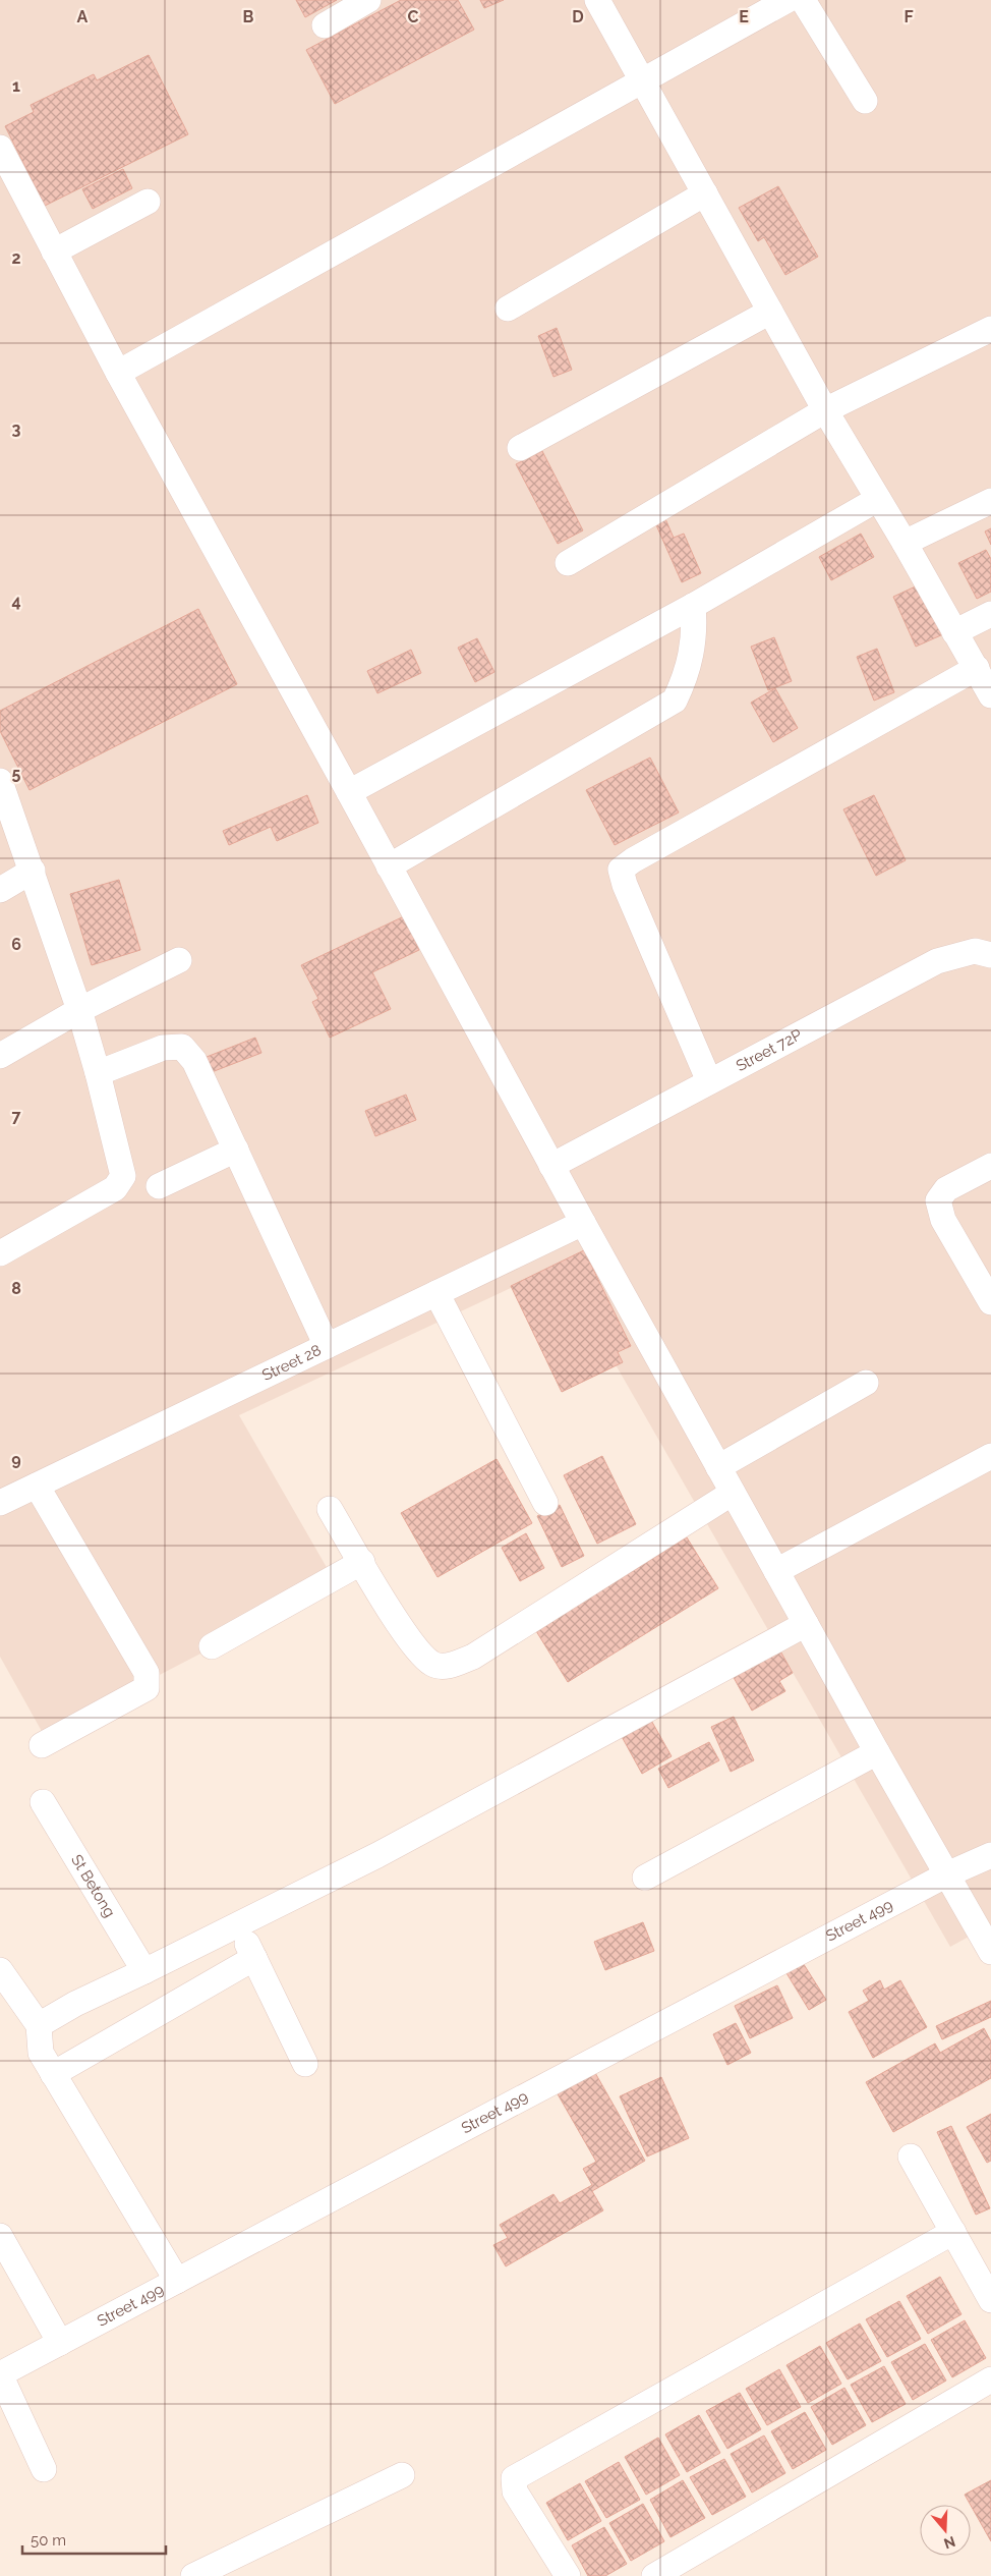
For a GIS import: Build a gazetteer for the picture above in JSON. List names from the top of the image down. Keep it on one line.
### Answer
{"streets":{"street":["Street 72P","Street 28","St Betong","Street 499"]},"scale_bar":"50 m","north":"bottom","grid":{"columns":["A","B","C","D","E","F"],"rows":["1","2","3","4","5","6","7","8","9"]}}
